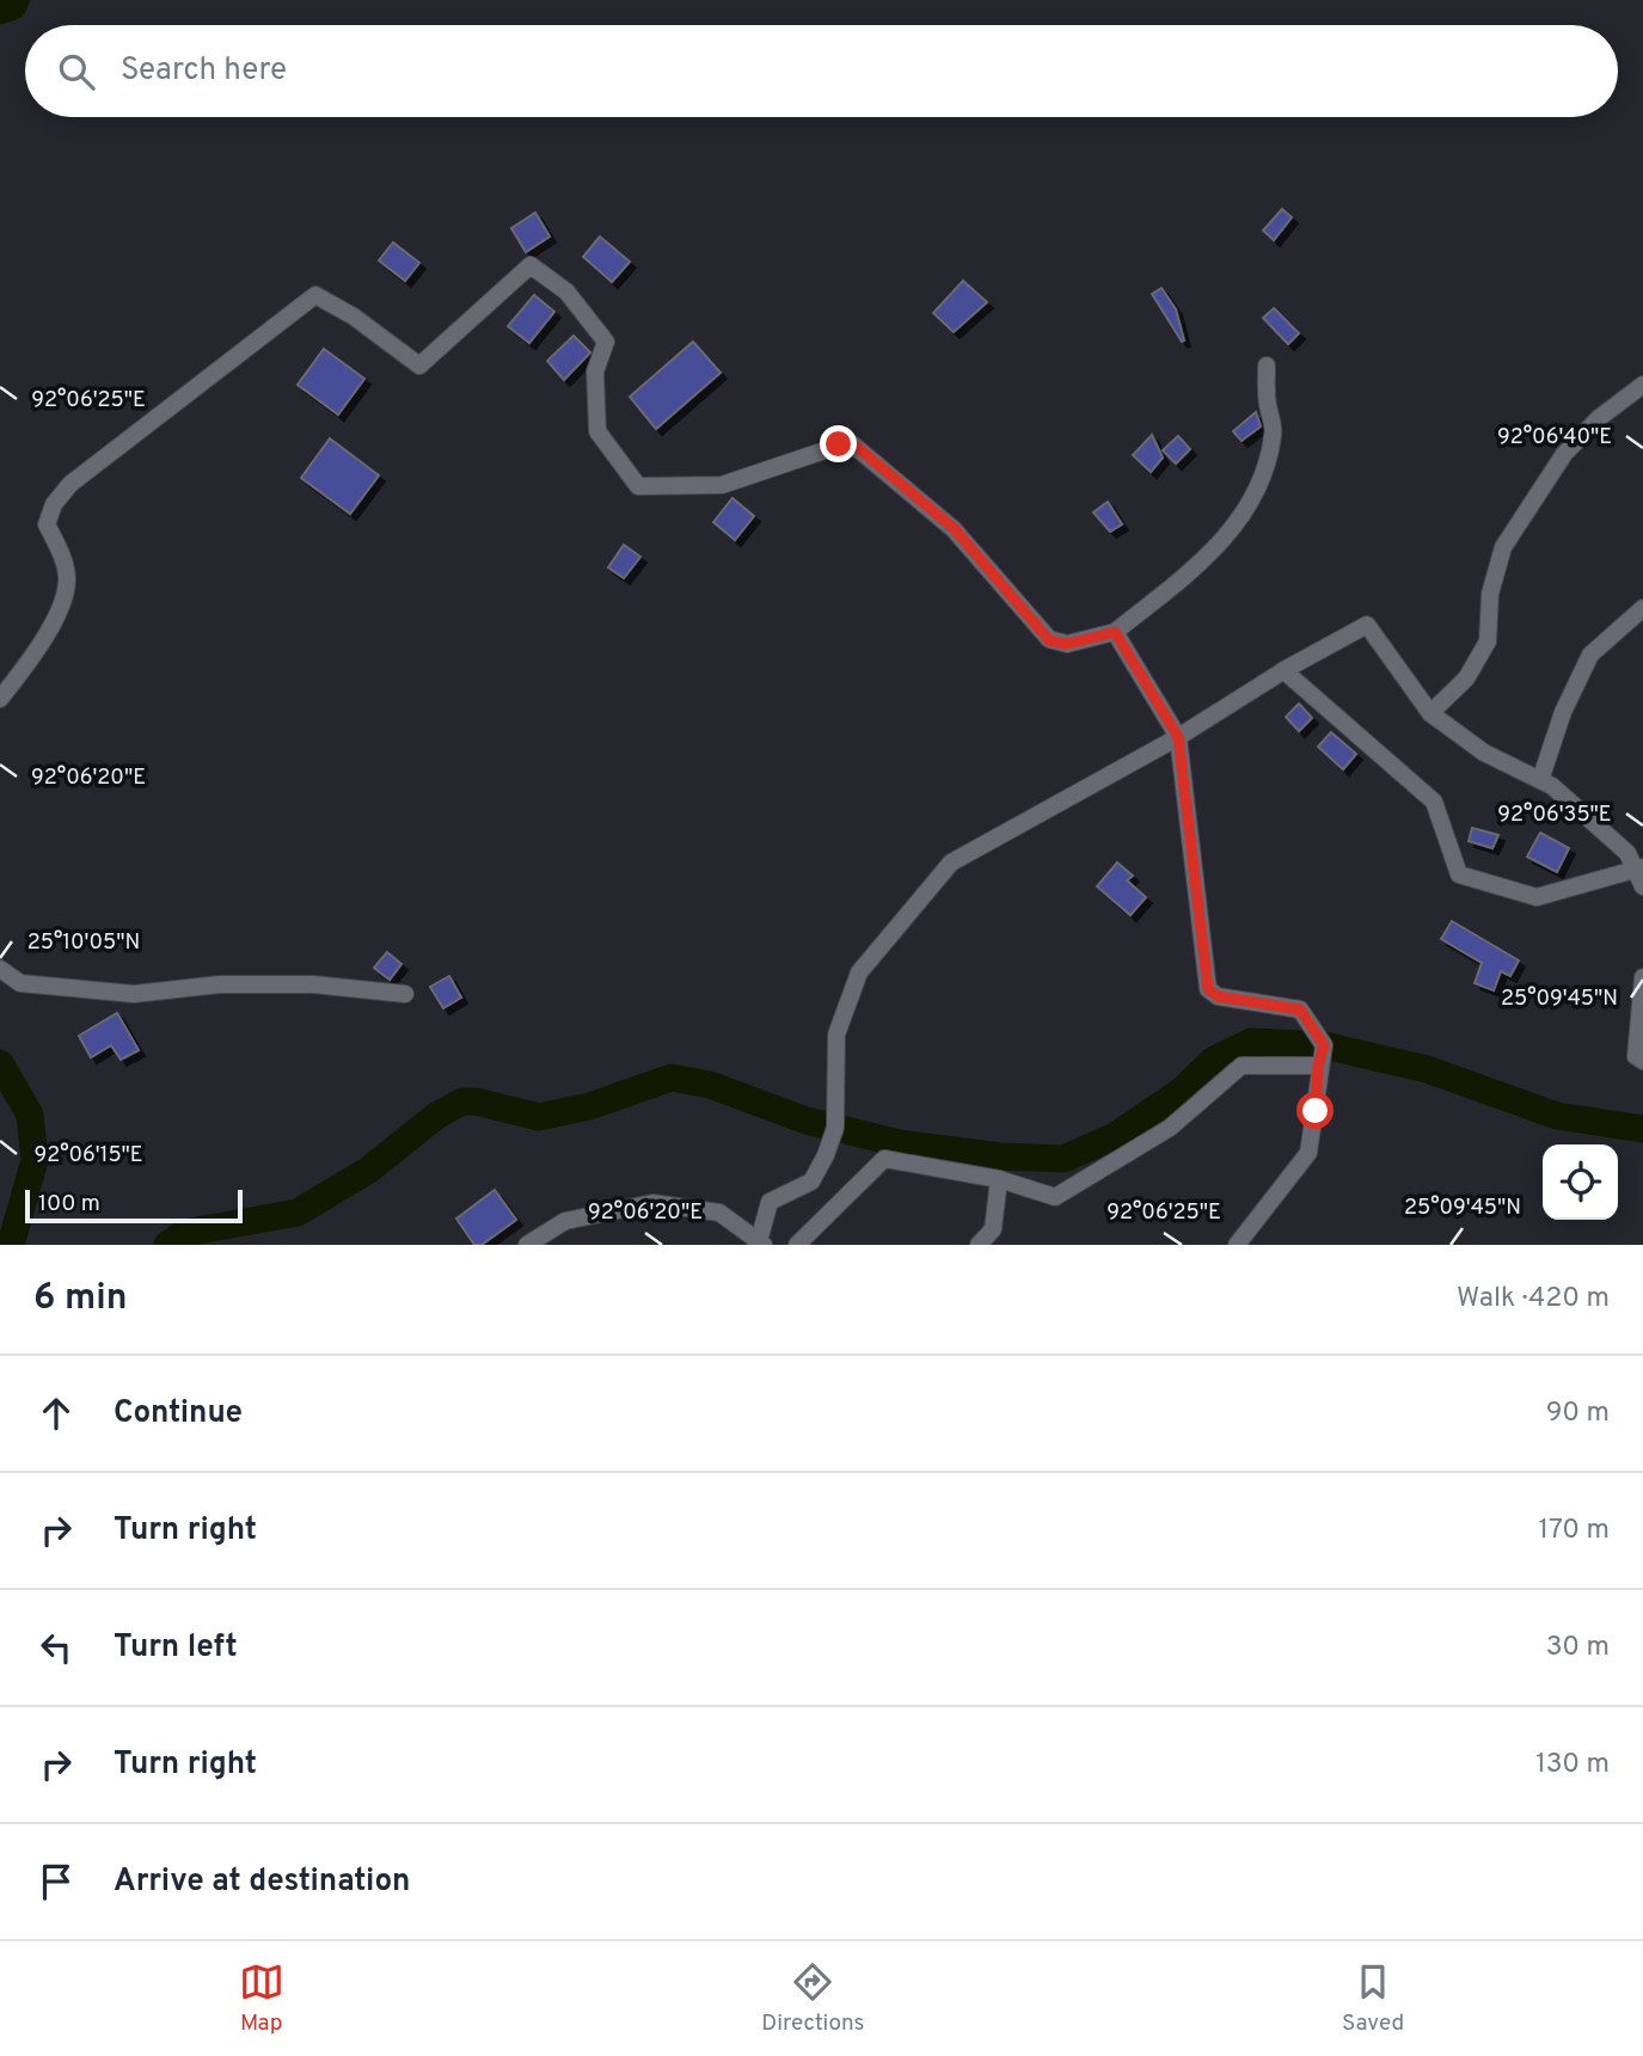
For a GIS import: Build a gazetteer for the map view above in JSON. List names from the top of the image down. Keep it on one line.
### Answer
{"scale_bar":"100 m","page":{"search":"Search here","scale":"100 m","heading":["6 min","Walk · 420 m"],"list":[["Continue","90 m"],["Turn right","170 m"],["Turn left","30 m"],["Turn right","130 m"],"Arrive at destination"],"nav":["Map","Directions","Saved"]},"coordinates":["92°06'25\"E","92°06'40\"E","92°06'20\"E","92°06'35\"E","25°10'05\"N","25°09'45\"N","92°06'15\"E"]}
